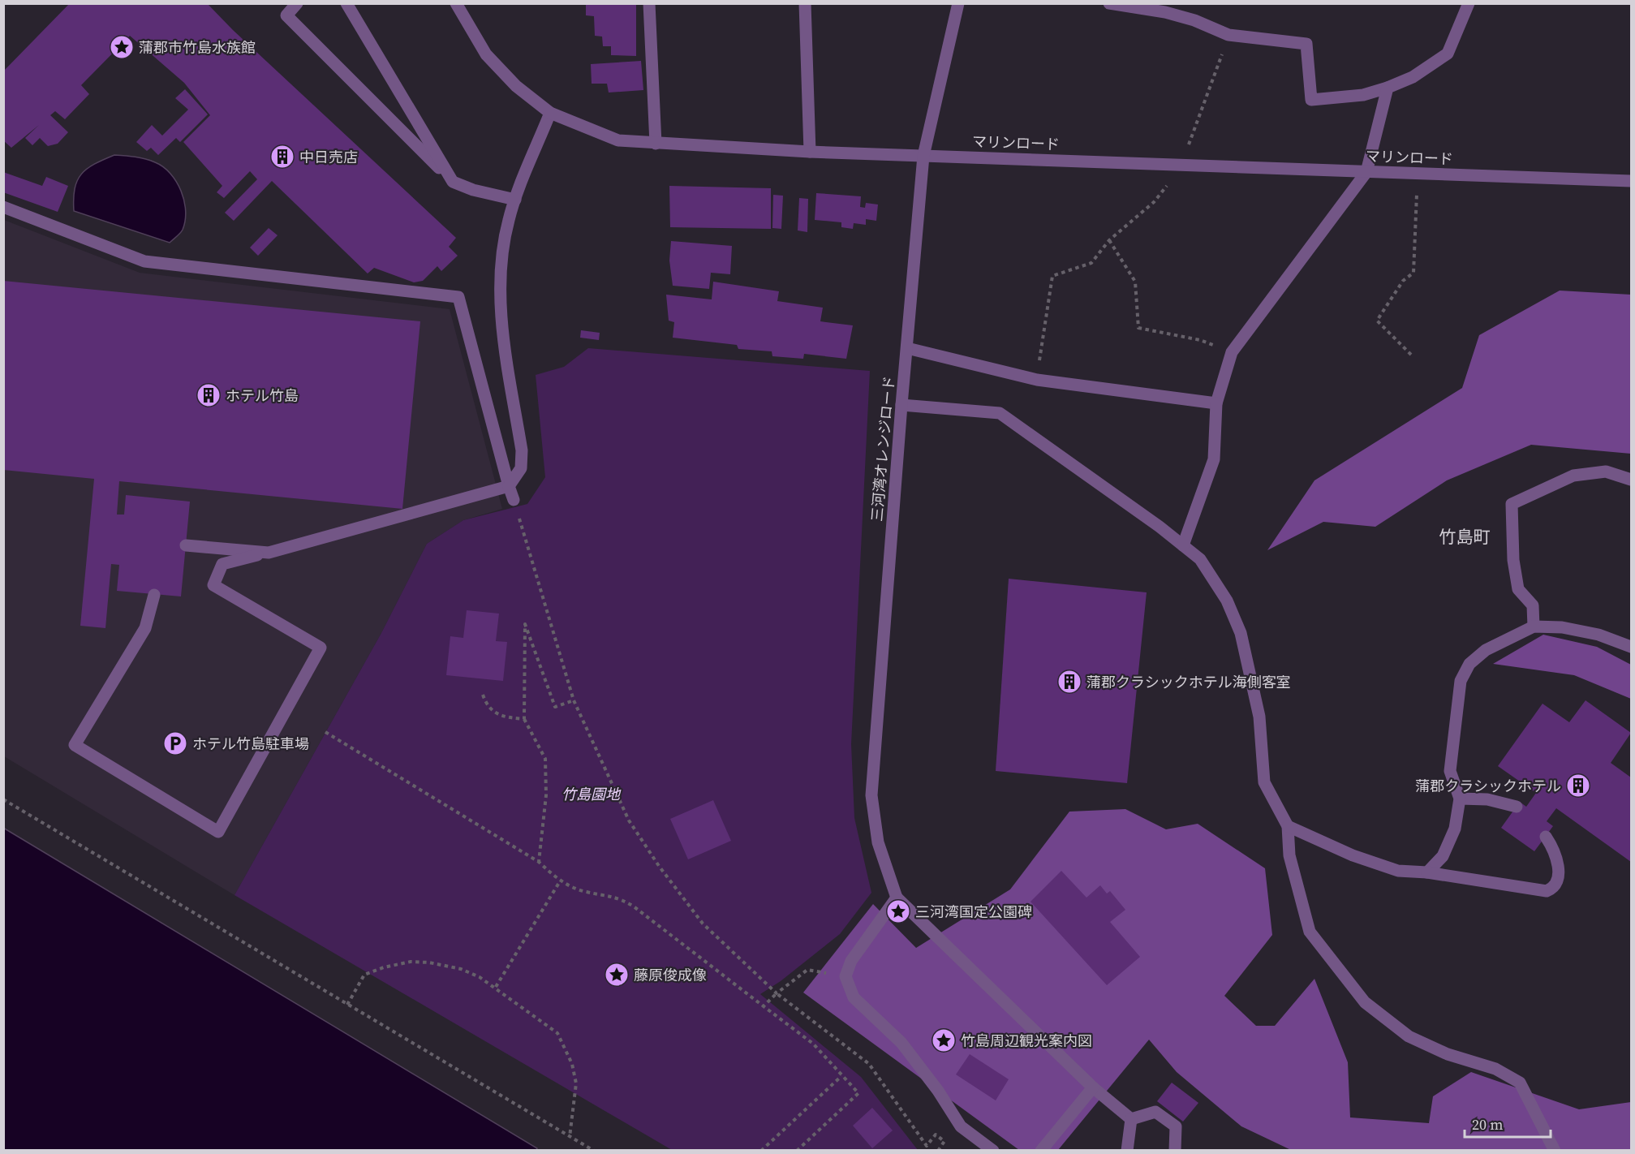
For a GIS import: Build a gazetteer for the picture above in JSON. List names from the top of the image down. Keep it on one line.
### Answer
{"streets":{"street":["マリンロード","三河湾オレンジロード"]},"crossings":[["マリンロード","三河湾オレンジロード"]],"districts":["竹島町"],"parks":["竹島園地"],"places":{"place":["蒲郡市竹島水族館","三河湾国定公園碑","藤原俊成像","竹島周辺観光案内図"],"building":["中日売店","ホテル竹島","蒲郡クラシックホテル海側客室","蒲郡クラシックホテル"],"parking":["ホテル竹島駐車場"]},"scale_bar":"20 m"}
